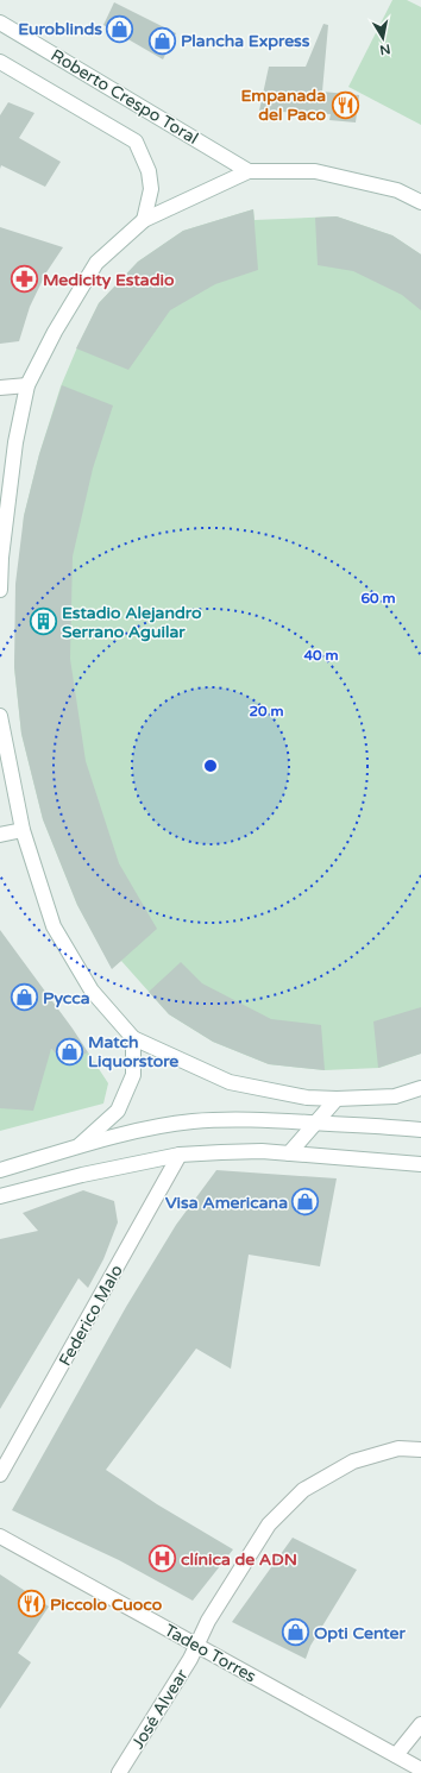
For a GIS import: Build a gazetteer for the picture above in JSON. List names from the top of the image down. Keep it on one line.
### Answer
{"streets":{"main road":["Roberto Crespo Toral","Federico Malo","Tadeo Torres","José Alvear"]},"crossings":[["Tadeo Torres","José Alvear"]],"places":{"shop":["Euroblinds","Plancha Express","Pycca","Match Liquorstore","Visa Americana","Opti Center"],"restaurant":["Empanada del Paco","Piccolo Cuoco"],"pharmacy":["Medicity Estadio"],"building":["Estadio Alejandro Serrano Aguilar"],"hospital":["clínica de ADN"]},"north":"bottom","rings":["60 m","40 m","20 m"]}
